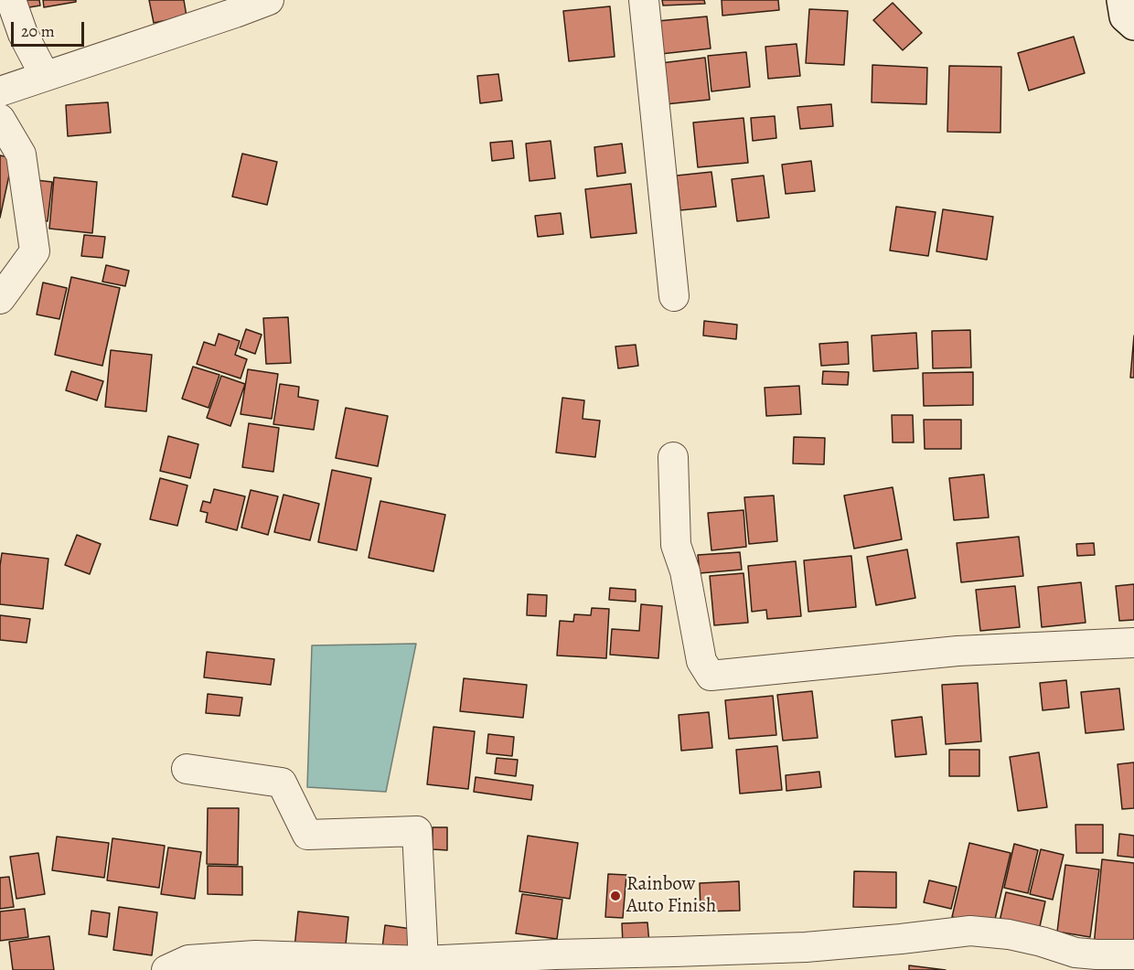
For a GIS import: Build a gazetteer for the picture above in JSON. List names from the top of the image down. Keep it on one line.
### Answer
{"places":["Rainbow Auto Finish"],"scale_bar":"20 m"}
